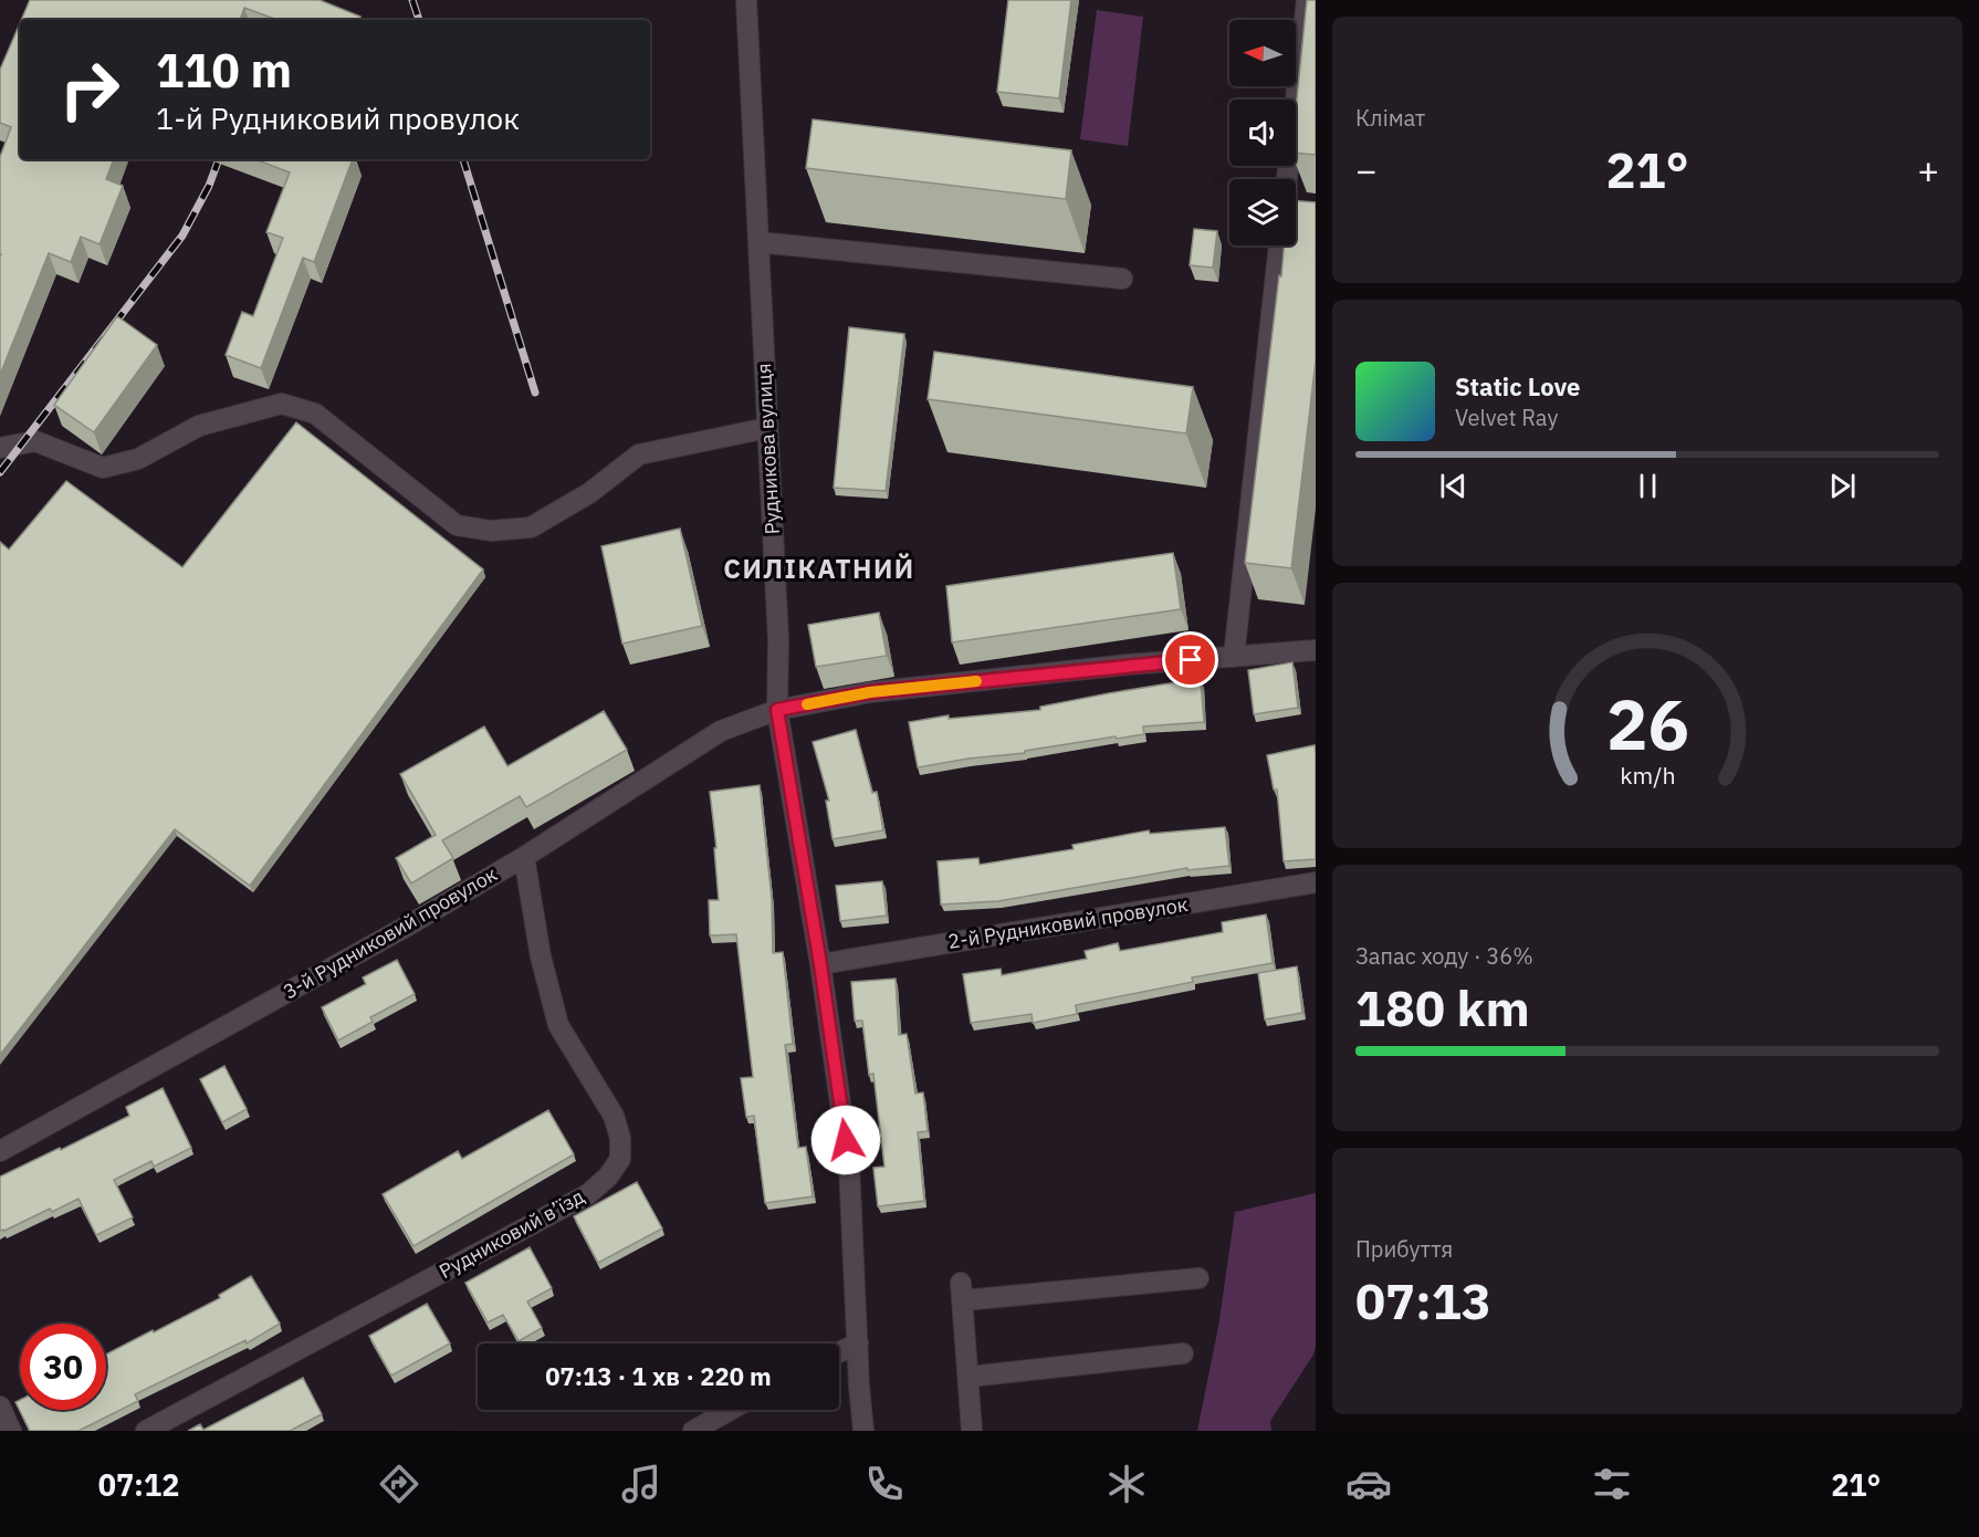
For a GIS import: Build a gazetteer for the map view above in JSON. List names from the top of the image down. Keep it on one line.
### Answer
{"streets":{"street":["Рудникова вулиця","2-й Рудниковий провулок","3-й Рудниковий провулок","Рудниковий в’їзд"]},"crossings":[["Рудникова вулиця","2-й Рудниковий провулок"],["Рудникова вулиця","3-й Рудниковий провулок"],["3-й Рудниковий провулок","Рудниковий в’їзд"]],"districts":["СИЛІКАТНИЙ"],"north":"left","page":{"tile":["Клімат",["Запас ходу · 36%","180 km"],["Прибуття","07:13"]],"turn":["110 m","1-й Рудниковий провулок"],"heat":["−","21°","+"],"song":["Static Love","Velvet Ray"],"limit":"30","trip":"07:13 · 1 хв · 220 m","tabs":["07:12","21°"],"gauge":["26","km/h"]}}
